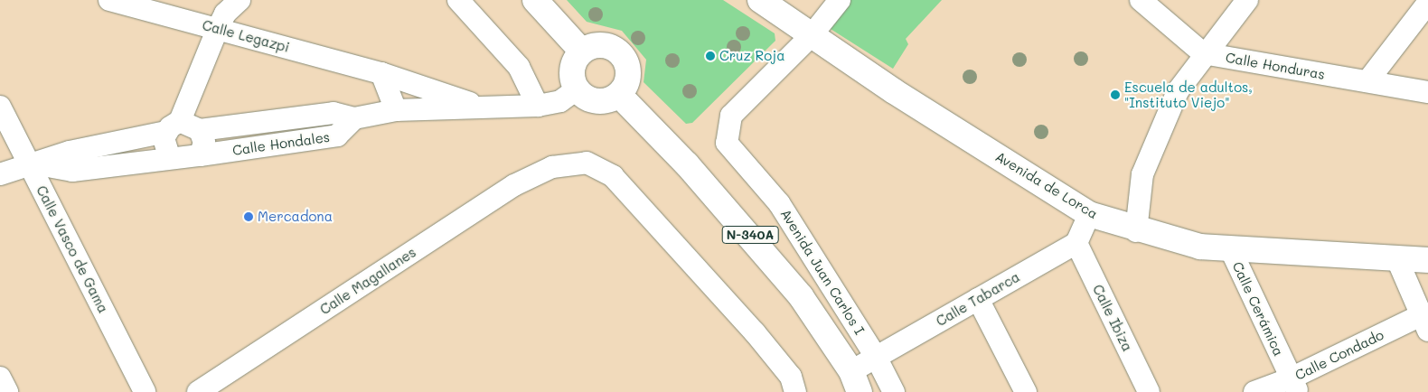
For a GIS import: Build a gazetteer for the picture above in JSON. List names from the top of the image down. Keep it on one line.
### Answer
{"streets":{"street":["Calle Legazpi","Calle Honduras","Calle Hondales","Avenida de Lorca","N-340A","Calle Vasco de Gama","Avenida Juan Carlos I","Calle Magallanes","Calle Tabarca","Calle Cerámica","Calle Ibiza","Calle Condado"]},"crossings":[["Calle Legazpi","Calle Hondales"],["Calle Legazpi","N-340A"],["Calle Hondales","Calle Vasco de Gama"],["Avenida de Lorca","Avenida Juan Carlos I"],["Avenida de Lorca","Calle Cerámica"],["N-340A","Calle Tabarca"],["Avenida Juan Carlos I","Calle Tabarca"],["Calle Tabarca","Calle Ibiza"],["Calle Cerámica","Calle Condado"]],"places":["Cruz Roja","Escuela de adultos, \"Instituto Viejo\"","Mercadona"]}
